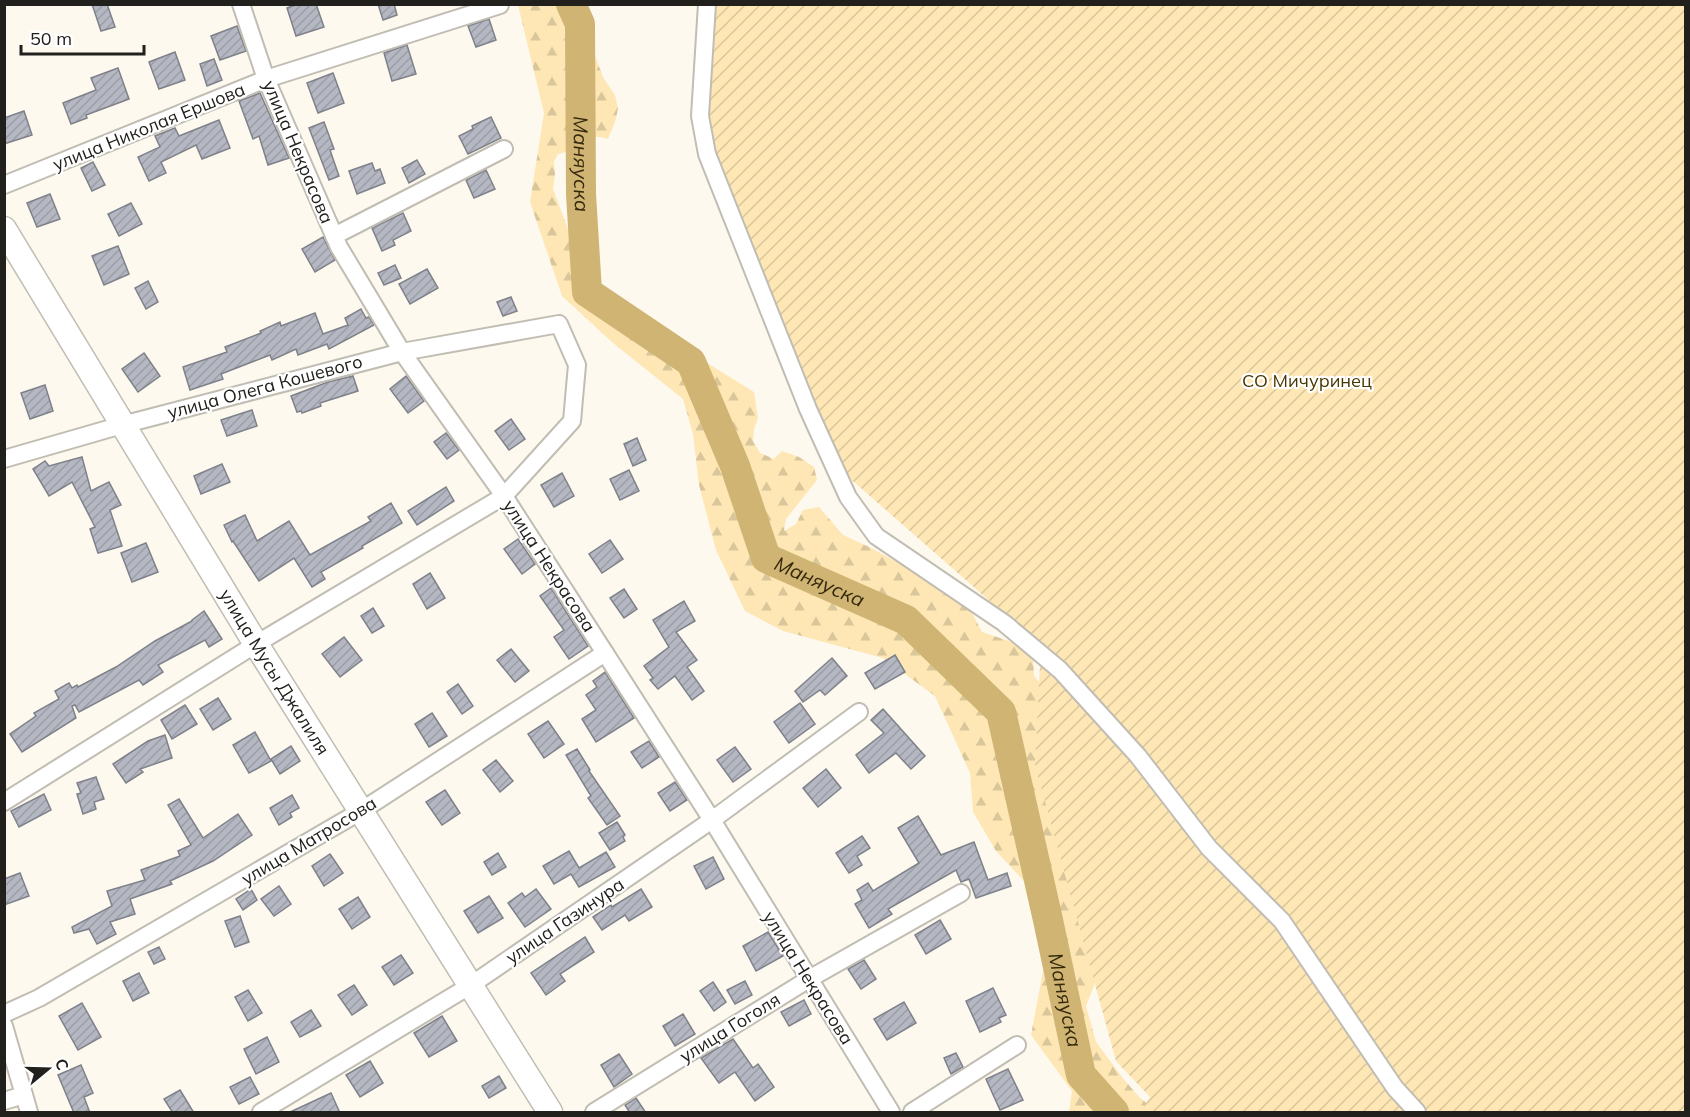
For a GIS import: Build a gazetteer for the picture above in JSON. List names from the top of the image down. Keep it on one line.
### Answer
{"streets":{"main road":["улица Мусы Джалиля"],"street":["улица Николая Ершова","улица Некрасова","улица Олега Кошевого","улица Матросова","улица Газинура","улица Гоголя"]},"crossings":[["улица Николая Ершова","улица Некрасова"],["улица Некрасова","улица Олега Кошевого"],["улица Некрасова","улица Матросова"],["улица Некрасова","улица Газинура"],["улица Некрасова","улица Гоголя"],["улица Олега Кошевого","улица Мусы Джалиля"],["улица Мусы Джалиля","улица Матросова"],["улица Мусы Джалиля","улица Газинура"]],"water":["Маняуска"],"parks":["СО Мичуринец"],"scale_bar":"50 m","north":"right"}
